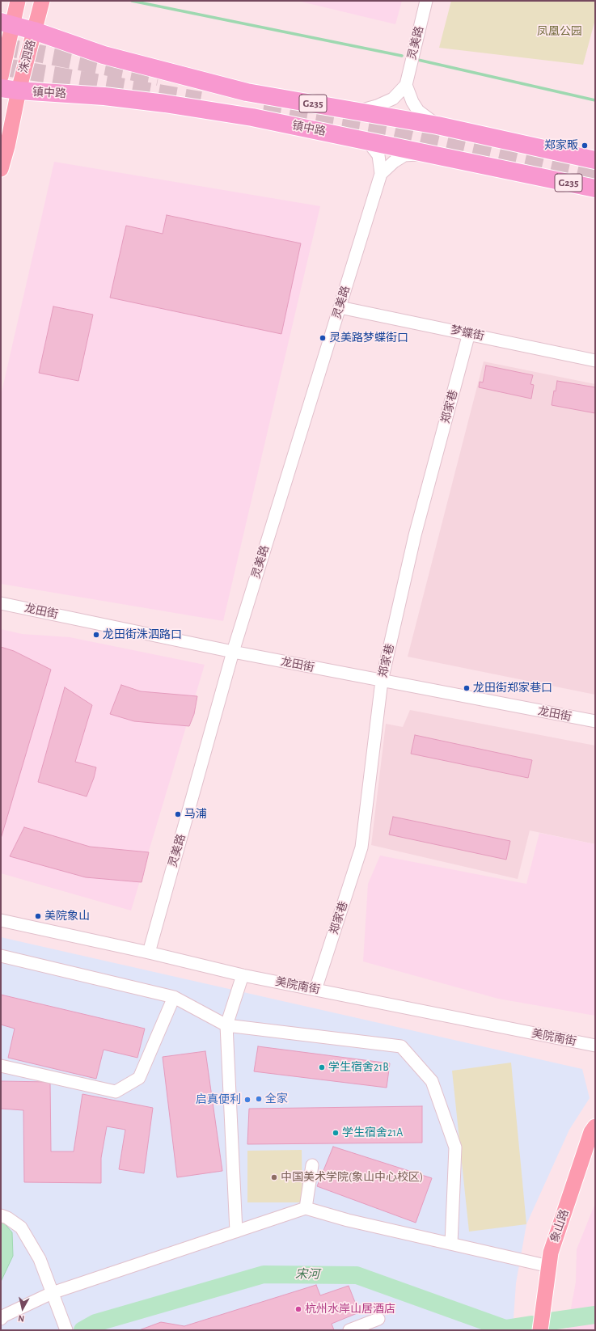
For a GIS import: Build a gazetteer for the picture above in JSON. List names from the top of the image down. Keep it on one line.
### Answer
{"streets":{"highway":["镇中路","G235"],"main road":["洙泗路","象山路"],"street":["灵美路","梦蝶街","郑家巷","龙田街","美院南街"]},"crossings":[["灵美路","镇中路"],["灵美路","G235"],["灵美路","梦蝶街"],["灵美路","龙田街"],["灵美路","美院南街"],["洙泗路","镇中路"],["洙泗路","G235"],["镇中路","G235"],["梦蝶街","郑家巷"],["郑家巷","龙田街"],["郑家巷","美院南街"]],"water":["宋河"],"parks":["凤凰公园"],"places":["郑家畈","灵美路梦蝶街口","龙田街洙泗路口","龙田街郑家巷口","马浦","美院象山","学生宿舍21B","全家","启真便利","学生宿舍21A","中国美术学院(象山中心校区)","杭州水岸山居酒店"],"north":"bottom"}
